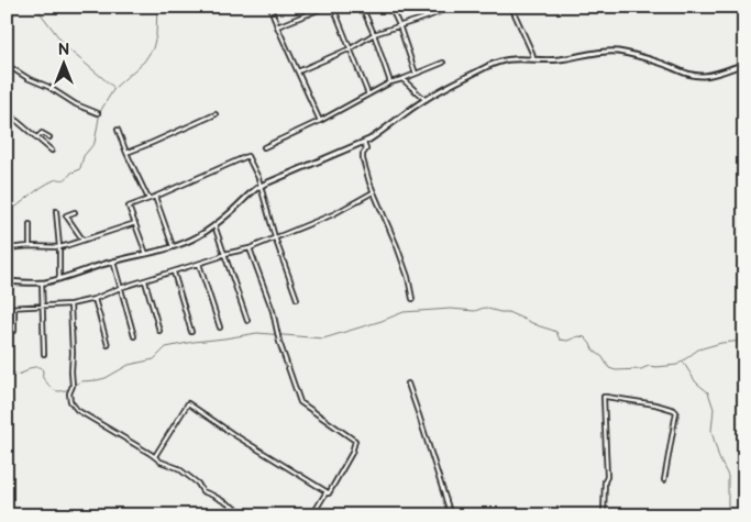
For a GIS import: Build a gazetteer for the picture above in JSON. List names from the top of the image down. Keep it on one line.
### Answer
{"north":"top"}
